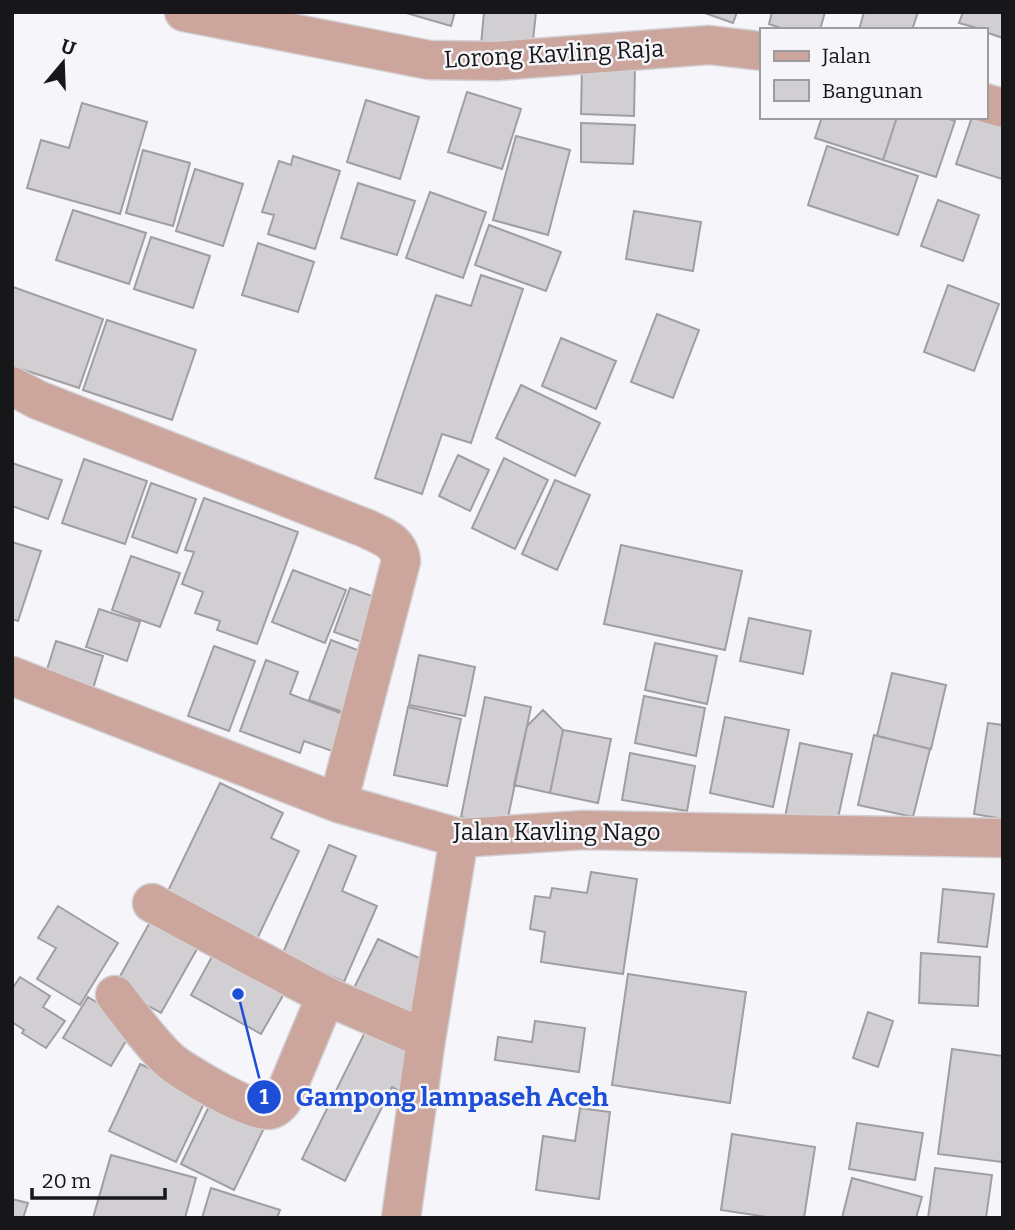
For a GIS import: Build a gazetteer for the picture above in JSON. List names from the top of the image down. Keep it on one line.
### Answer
{"streets":{"street":["Lorong Kavling Raja","Jalan Kavling Nago"]},"places":["Gampong lampaseh Aceh"],"legend":["Jalan","Bangunan"],"scale_bar":"20 m","north":"top"}
